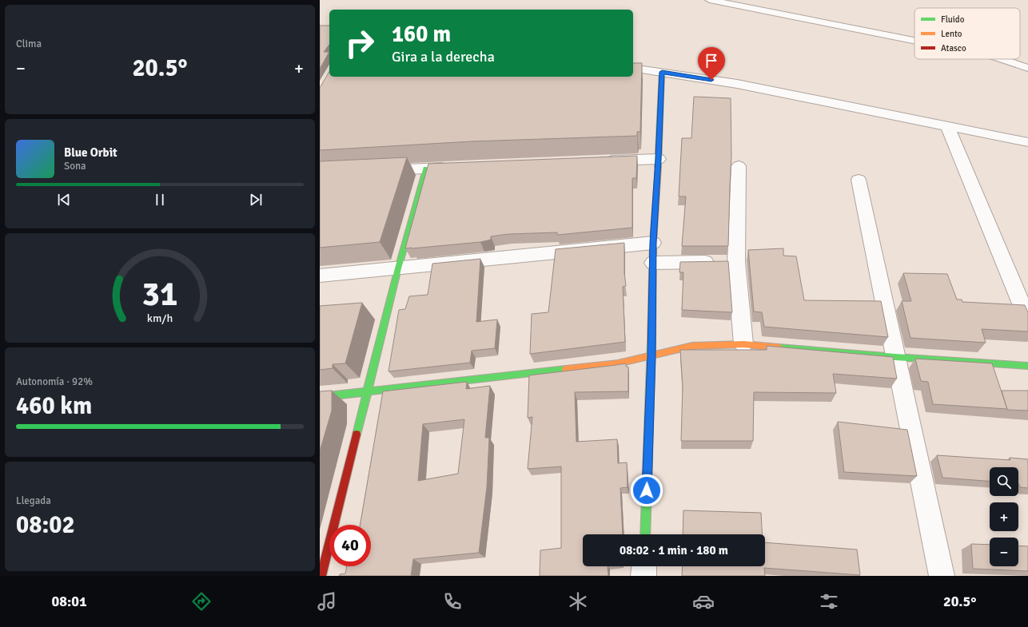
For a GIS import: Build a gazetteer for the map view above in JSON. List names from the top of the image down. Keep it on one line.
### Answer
{"legend":["Fluido","Lento","Atasco"],"page":{"tile":["Clima",["Autonomía · 92%","460 km"],["Llegada","08:02"]],"turn":["160 m","Gira a la derecha"],"heat":["−","20.5°","+"],"song":["Blue Orbit","Sona"],"map_buttons":["+","−"],"limit":"40","trip":"08:02 · 1 min · 180 m","tabs":["08:01","20.5°"],"gauge":["31","km/h"]}}
